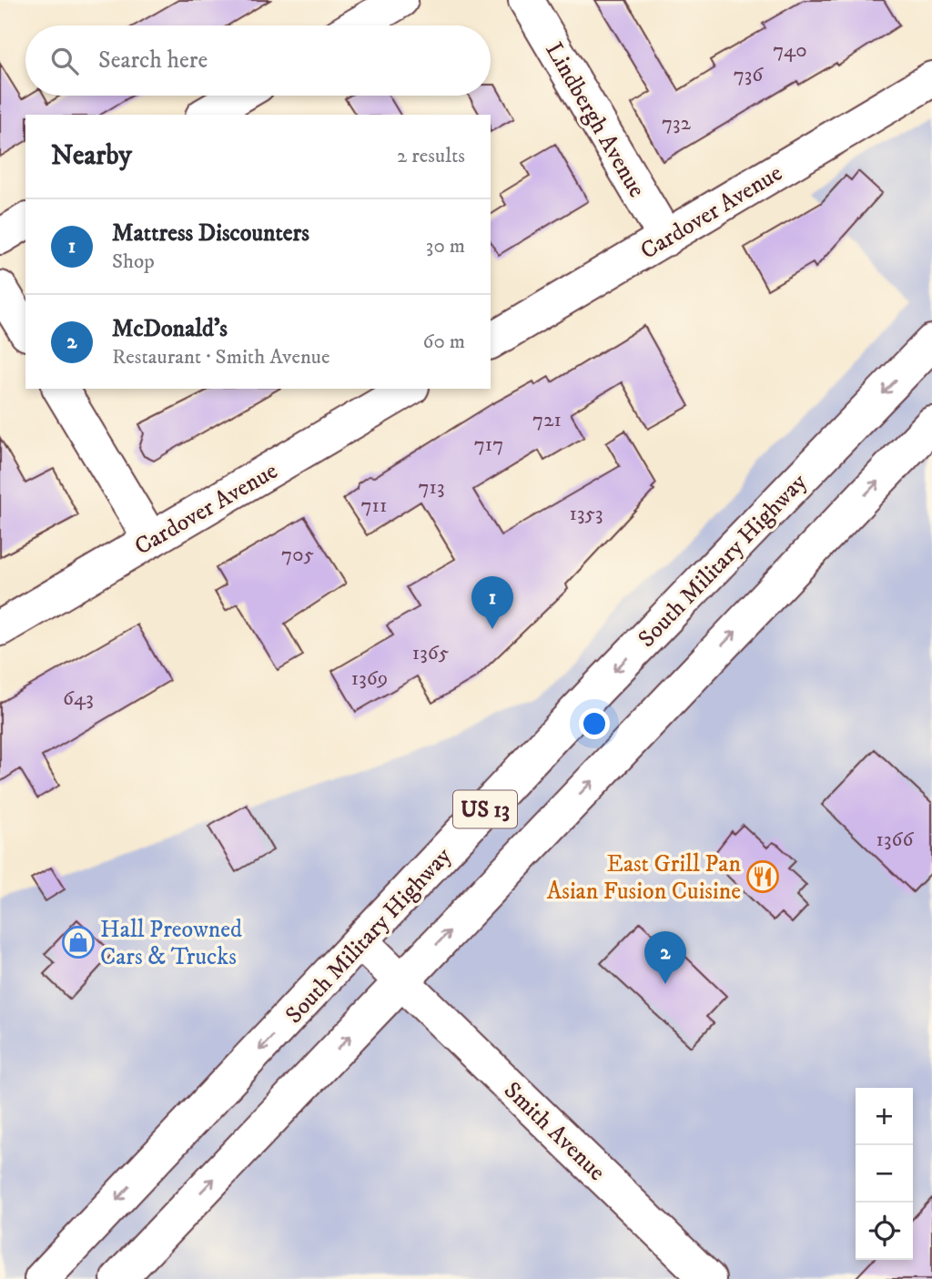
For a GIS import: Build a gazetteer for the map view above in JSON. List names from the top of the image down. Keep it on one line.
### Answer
{"streets":{"main road":["Lindbergh Avenue","Cardover Avenue","South Military Highway","US 13","Smith Avenue"]},"crossings":[["Lindbergh Avenue","Cardover Avenue"],["South Military Highway","Smith Avenue"],["US 13","Smith Avenue"]],"places":{"restaurant":["East Grill Pan Asian Fusion Cuisine"],"shop":["Hall Preowned Cars & Trucks"]},"house_numbers":["740","736","732","721","717","713","711","1353","705","1365","1369","643","1366"],"page":{"search":"Search here","heading":["Nearby","2 results"],"list":[{"mark":"1","name":"Mattress Discounters","note":"Shop","value":"30 m"},{"mark":"2","name":"McDonald's","note":"Restaurant · Smith Avenue","value":"60 m"}],"pins":["1","2"],"map_buttons":["+","−"]}}
